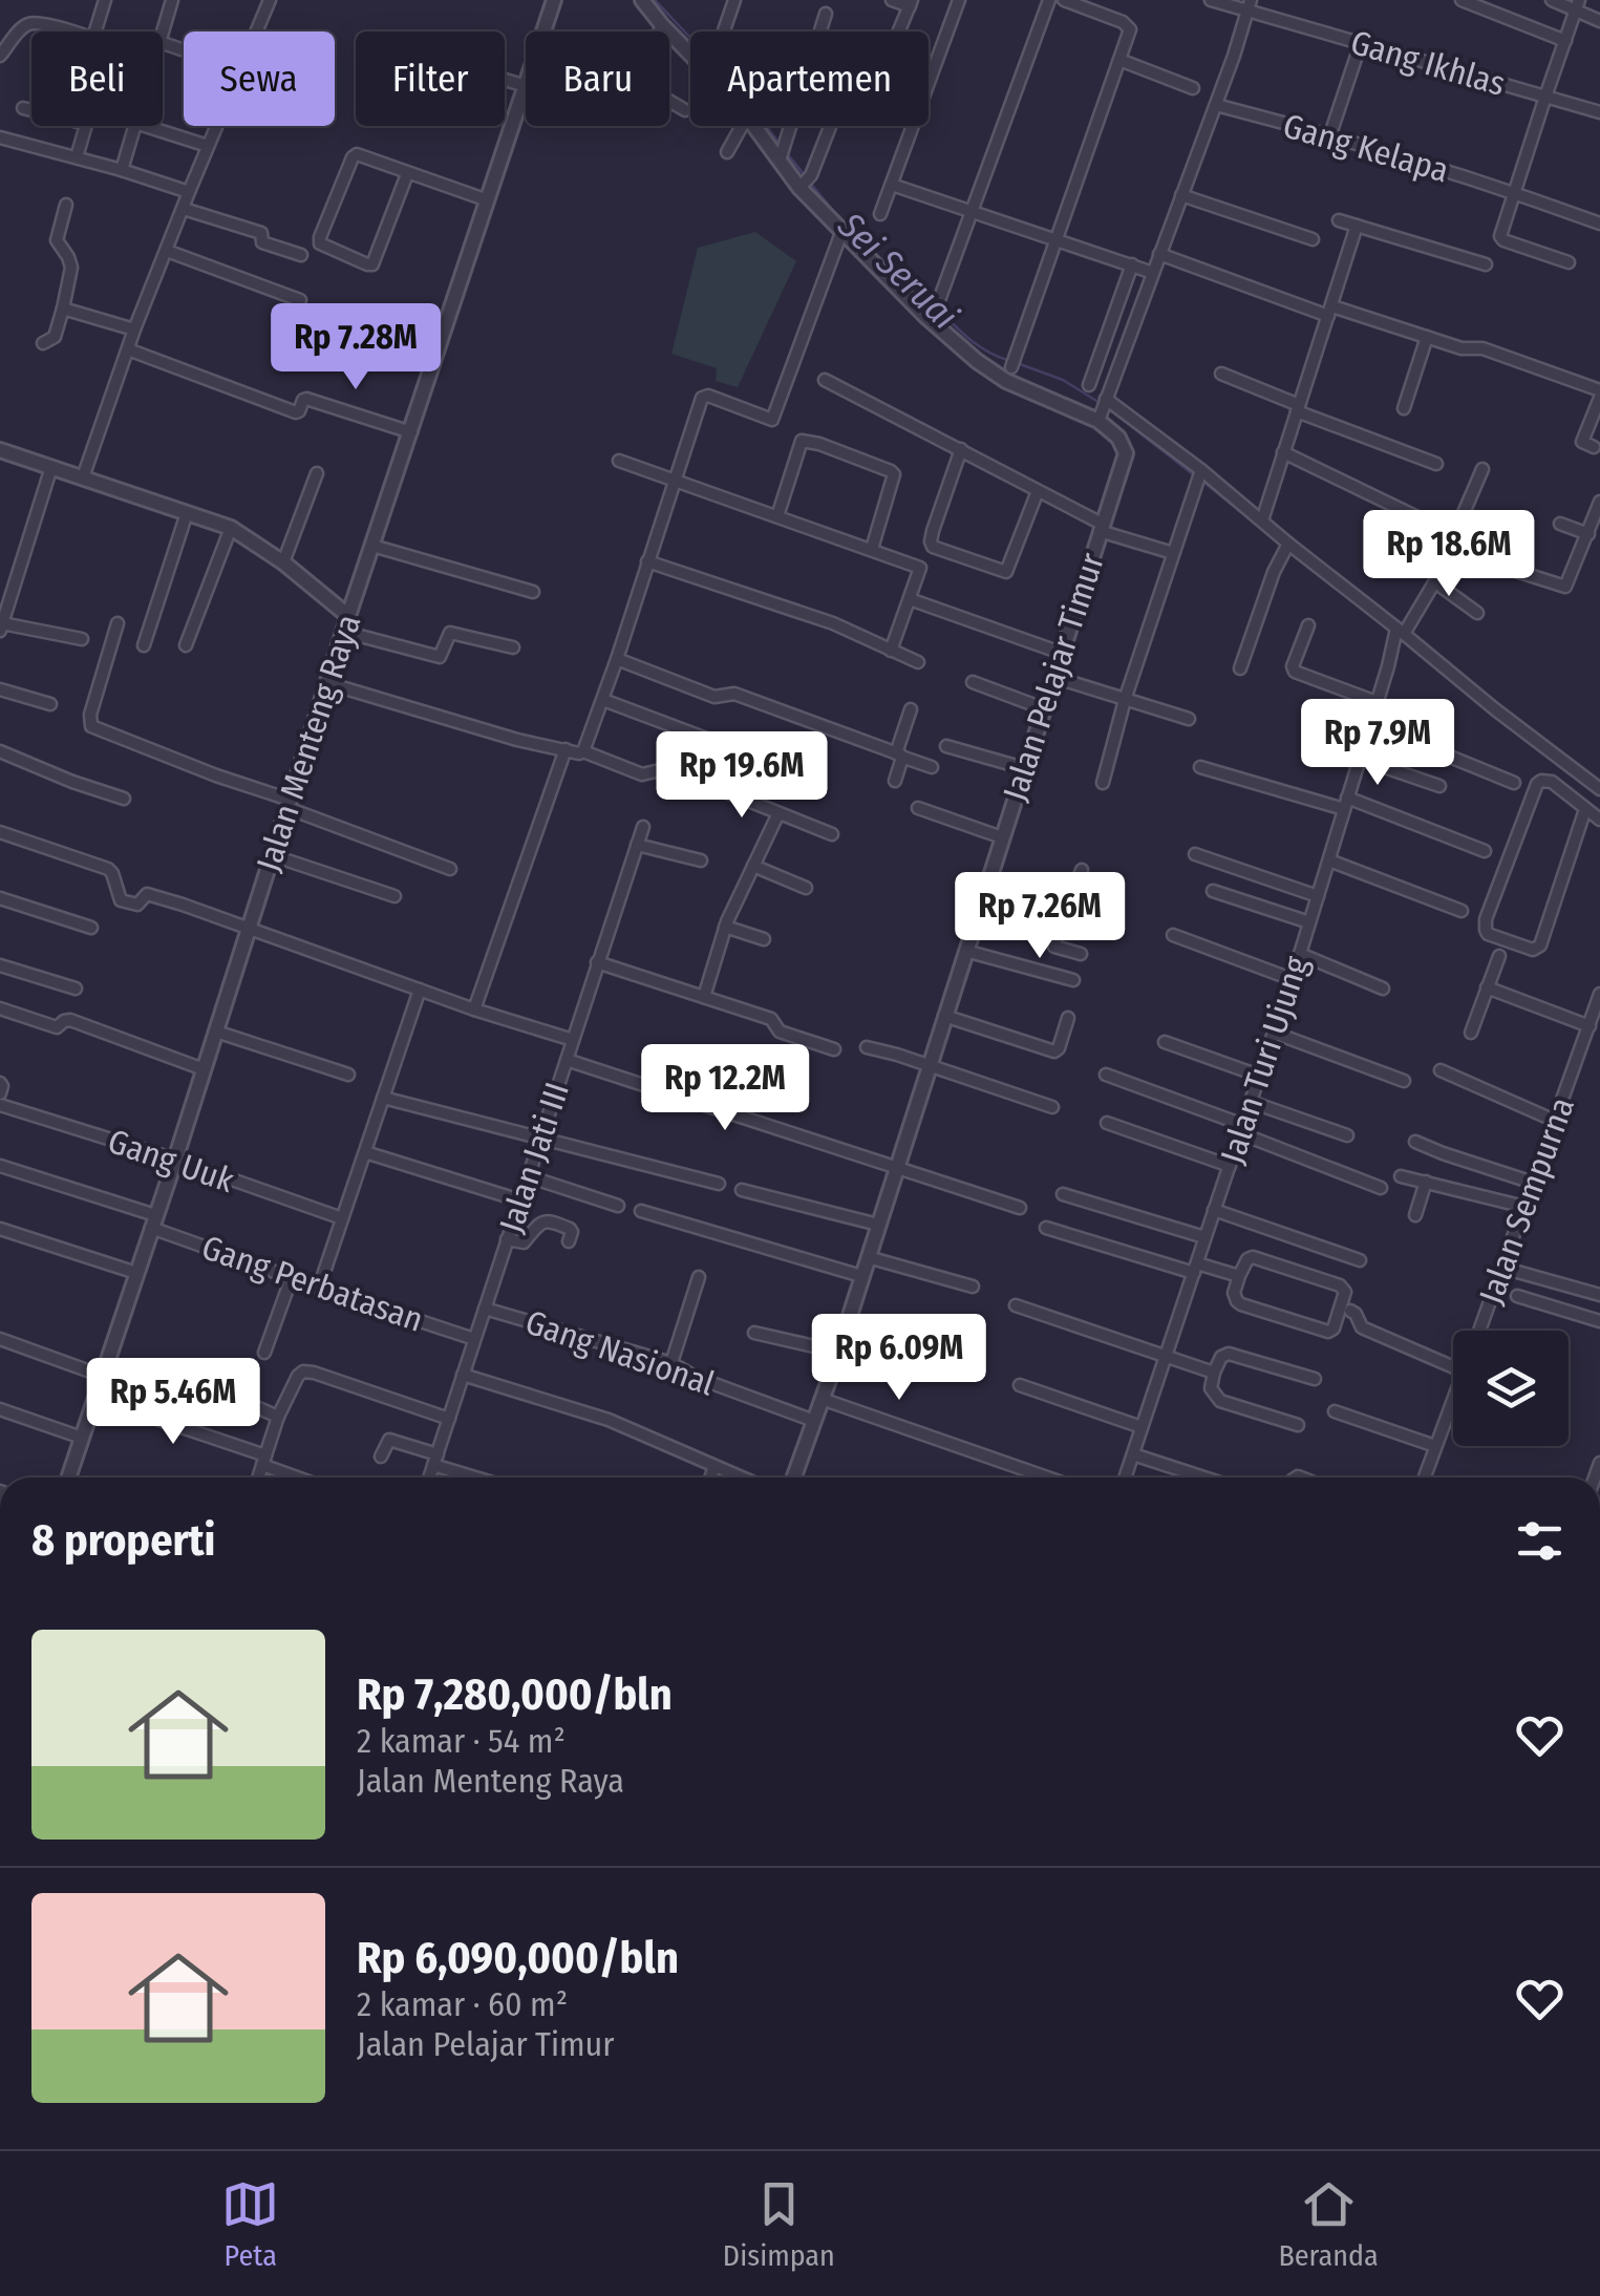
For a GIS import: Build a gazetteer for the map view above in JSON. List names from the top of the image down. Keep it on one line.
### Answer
{"streets":{"street":["Gang Ikhlas","Gang Kelapa","Jalan Pelajar Timur","Jalan Menteng Raya","Jalan Turi Ujung","Jalan Jati III","Gang Uuk","Jalan Sempurna","Gang Perbatasan","Gang Nasional"]},"crossings":[["Jalan Pelajar Timur","Gang Nasional"],["Jalan Menteng Raya","Gang Uuk"],["Jalan Menteng Raya","Gang Perbatasan"],["Jalan Jati III","Gang Perbatasan"],["Jalan Jati III","Gang Nasional"]],"water":["Sei Seruai"],"page":{"chip":["Beli","Sewa","Filter","Baru","Apartemen"],"price":["Rp 7.28M","Rp 18.6M","Rp 7.9M","Rp 19.6M","Rp 7.26M","Rp 12.2M","Rp 6.09M","Rp 5.46M"],"heading":"8 properti","list":[{"name":"Rp 7,280,000/bln","note":"2 kamar · 54 m² · Jalan Menteng Raya"},{"name":"Rp 6,090,000/bln","note":"2 kamar · 60 m² · Jalan Pelajar Timur"}],"tabs":["Peta","Disimpan","Beranda"]}}
